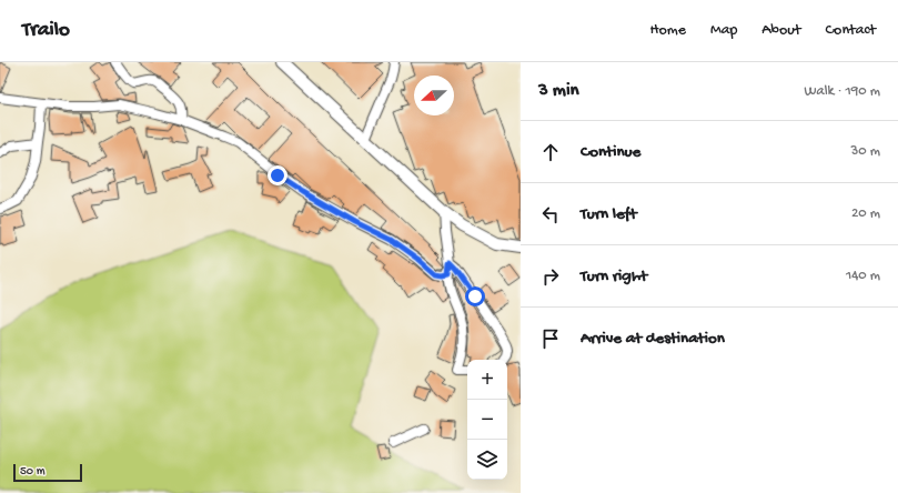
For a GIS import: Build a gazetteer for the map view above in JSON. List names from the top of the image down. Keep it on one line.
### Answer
{"scale_bar":"50 m","north":"left","page":{"header":"Trailo","nav":["Home","Map","About","Contact"],"heading":["3 min","Walk · 190 m"],"list":[["Continue","30 m"],["Turn left","20 m"],["Turn right","140 m"],"Arrive at destination"],"map_buttons":["+","−"],"scale":"50 m"}}
